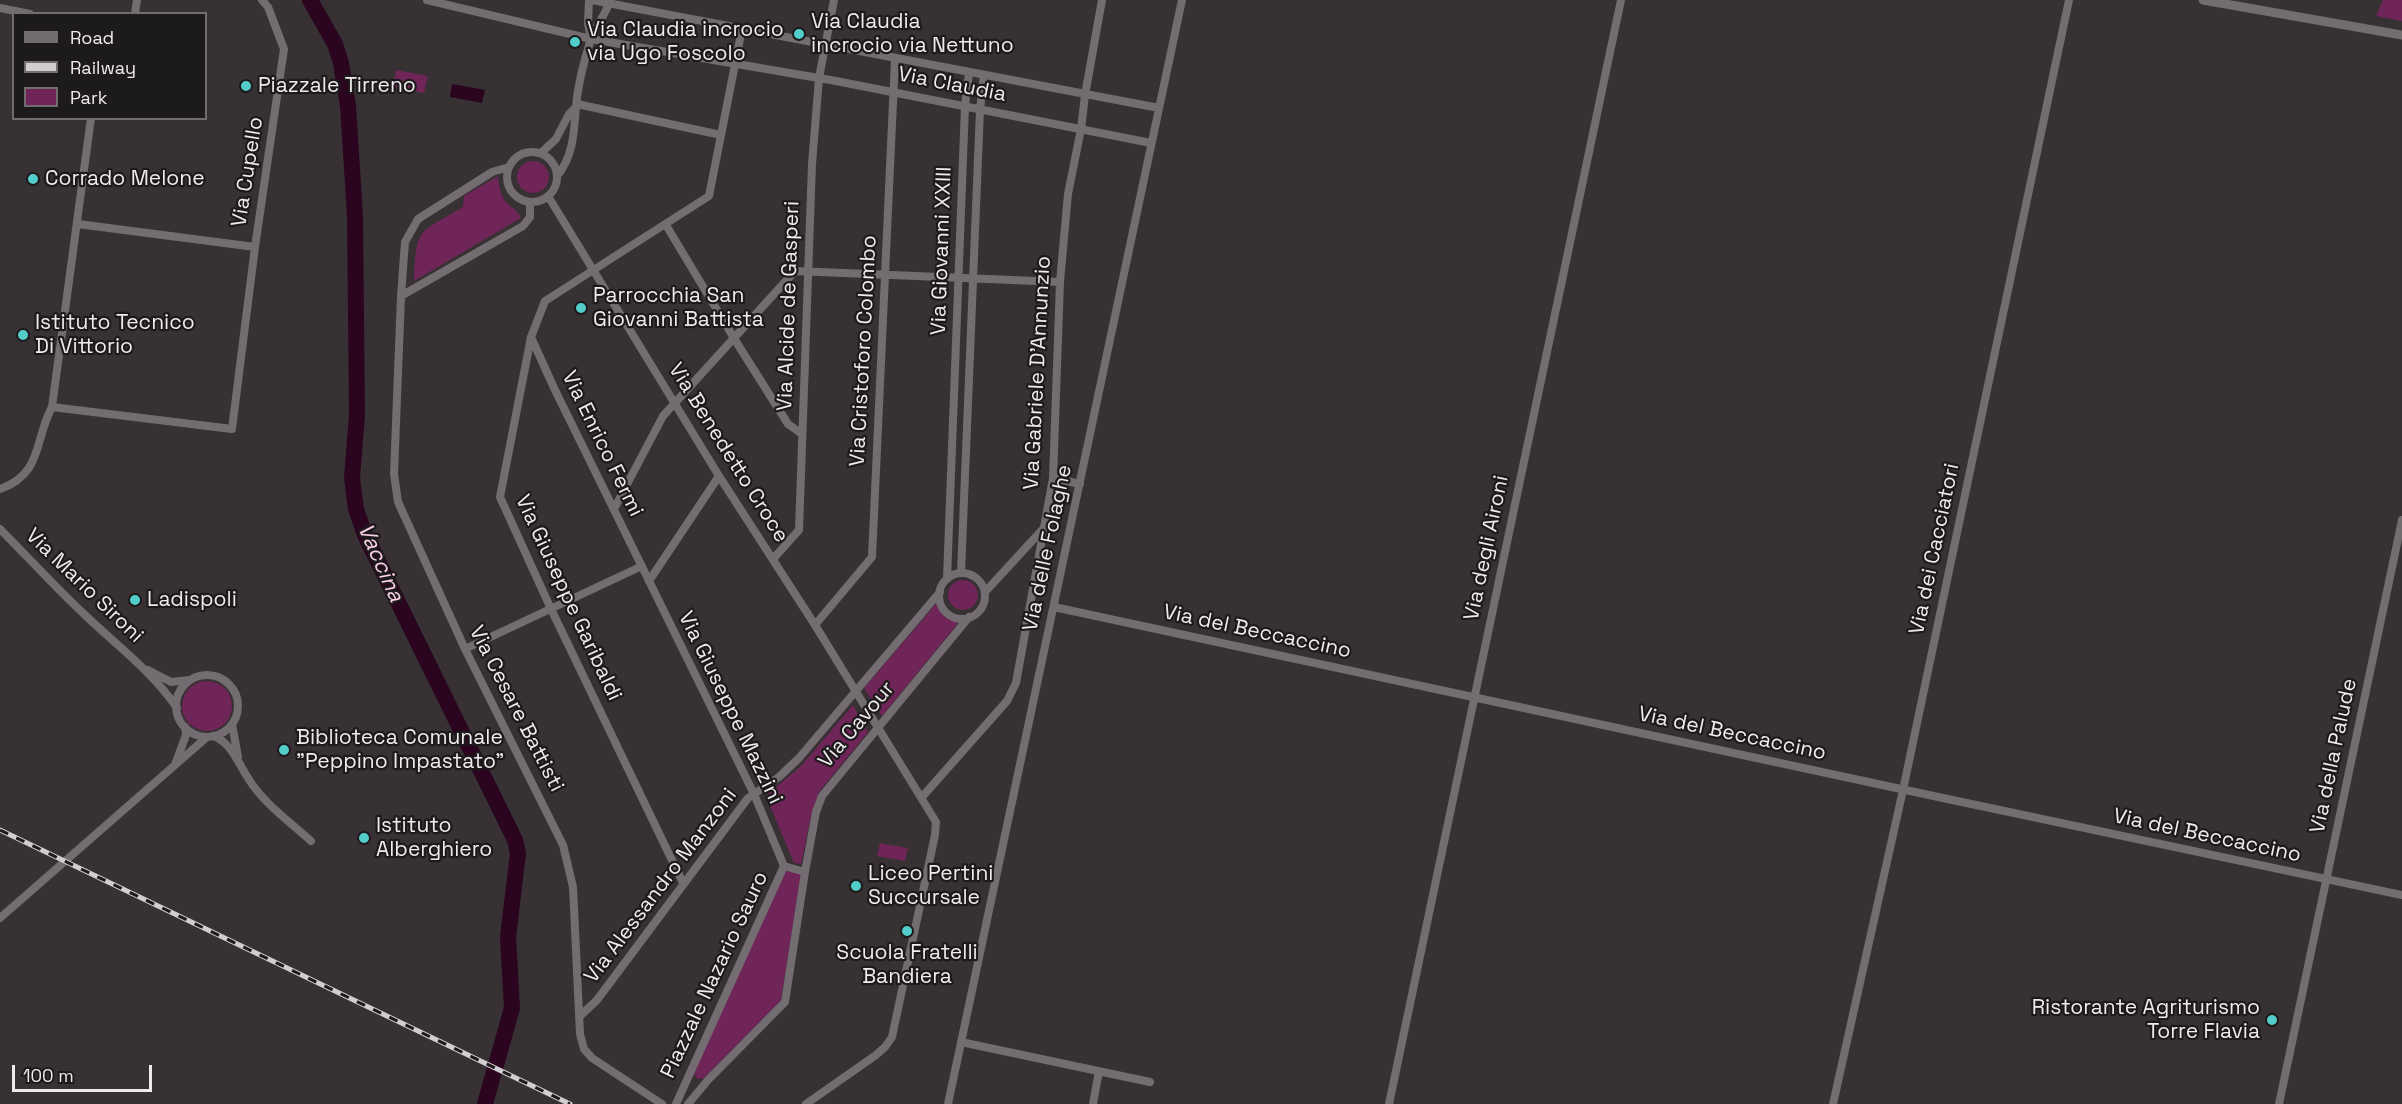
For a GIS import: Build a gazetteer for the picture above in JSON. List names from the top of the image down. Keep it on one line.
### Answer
{"streets":{"street":["Via Claudia","Via Cupello","Via Giovanni XXIII","Via Alcide de Gasperi","Via Cristoforo Colombo","Via Gabriele D'Annunzio","Via Enrico Fermi","Via Benedetto Croce","Via delle Folaghe","Via degli Aironi","Via dei Cacciatori","Via Mario Sironi","Via Giuseppe Garibaldi","Via del Beccaccino","Via Giuseppe Mazzini","Via Cesare Battisti","Via Cavour","Via della Palude","Via Alessandro Manzoni","Piazzale Nazario Sauro"]},"crossings":[["Via Claudia","Via Giovanni XXIII"],["Via Claudia","Via Alcide de Gasperi"],["Via Claudia","Via Cristoforo Colombo"],["Via Claudia","Via Gabriele D'Annunzio"],["Via Claudia","Via delle Folaghe"],["Via Claudia","Via Giuseppe Garibaldi"],["Via Giovanni XXIII","Via Cavour"],["Via Giovanni XXIII","Via Alessandro Manzoni"],["Via Alcide de Gasperi","Via Benedetto Croce"],["Via Cristoforo Colombo","Via Benedetto Croce"],["Via Gabriele D'Annunzio","Via Benedetto Croce"],["Via Enrico Fermi","Via Giuseppe Garibaldi"],["Via Enrico Fermi","Via Giuseppe Mazzini"],["Via Benedetto Croce","Via Giuseppe Garibaldi"],["Via Benedetto Croce","Via Cesare Battisti"],["Via Benedetto Croce","Via Cavour"],["Via Benedetto Croce","Via Alessandro Manzoni"],["Via delle Folaghe","Via del Beccaccino"],["Via degli Aironi","Via del Beccaccino"],["Via dei Cacciatori","Via del Beccaccino"],["Via Giuseppe Garibaldi","Via Alessandro Manzoni"],["Via del Beccaccino","Via della Palude"],["Via Giuseppe Mazzini","Via Alessandro Manzoni"],["Via Giuseppe Mazzini","Piazzale Nazario Sauro"],["Via Cesare Battisti","Via Alessandro Manzoni"],["Via Cavour","Via Alessandro Manzoni"],["Via Cavour","Piazzale Nazario Sauro"]],"water":["Vaccina"],"places":["Via Claudia incrocio via Nettuno","Via Claudia incrocio via Ugo Foscolo","Piazzale Tirreno","Corrado Melone","Parrocchia San Giovanni Battista","Istituto Tecnico Di Vittorio","Ladispoli","Biblioteca Comunale \"Peppino Impastato\"","Istituto Alberghiero","Liceo Pertini Succursale","Scuola Fratelli Bandiera","Ristorante Agriturismo Torre Flavia"],"legend":["Road","Railway","Park"],"scale_bar":"100 m"}
